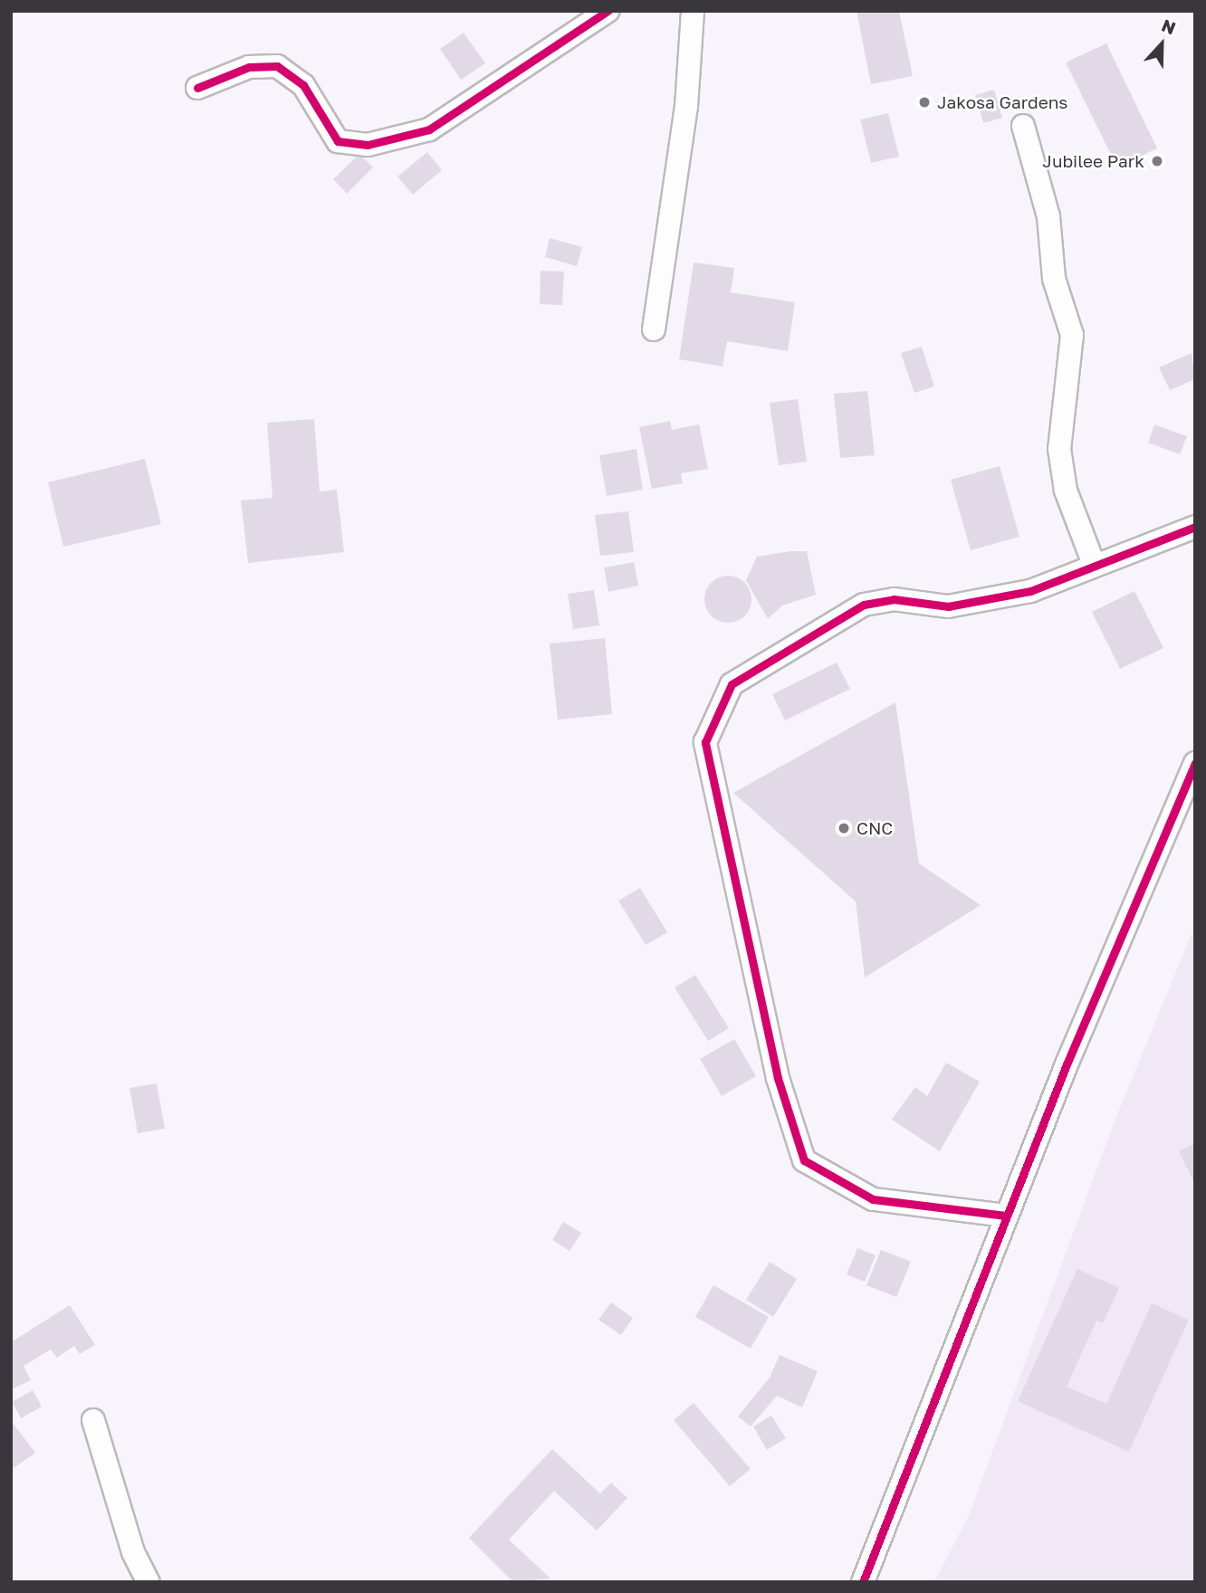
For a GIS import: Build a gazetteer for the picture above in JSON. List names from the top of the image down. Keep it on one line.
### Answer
{"places":["Jakosa Gardens","Jubilee Park","CNC"],"north":"top"}
